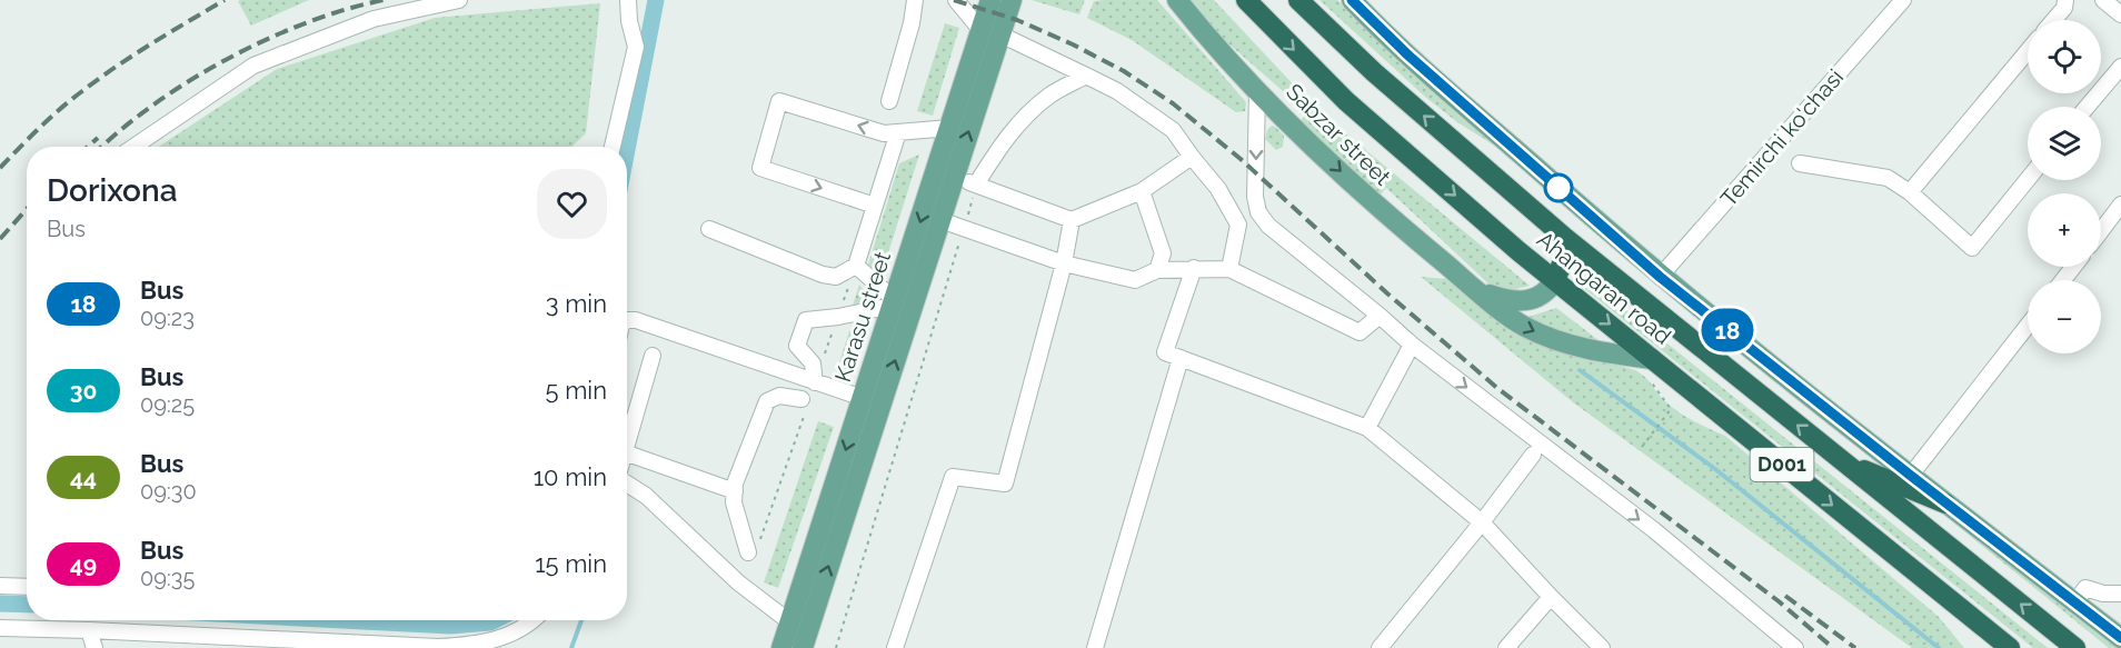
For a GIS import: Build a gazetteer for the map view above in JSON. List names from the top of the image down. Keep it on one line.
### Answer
{"streets":{"highway":["Ahangaran road","D001"],"main road":["Sabzar street","Karasu street"],"street":["Temirchi ko'chasi"]},"crossings":[["Sabzar street","Ahangaran road"],["Temirchi ko'chasi","Ahangaran road"]],"one_way":["Sabzar street"],"lines":["bus line 18"],"page":{"on_map":"18","map_buttons":["+","−"],"heading":["Dorixona","Bus"],"list":[{"mark":"18","name":"Bus","note":"09:23","value":"3 min"},{"mark":"30","name":"Bus","note":"09:25","value":"5 min"},{"mark":"44","name":"Bus","note":"09:30","value":"10 min"},{"mark":"49","name":"Bus","note":"09:35","value":"15 min"}]}}
